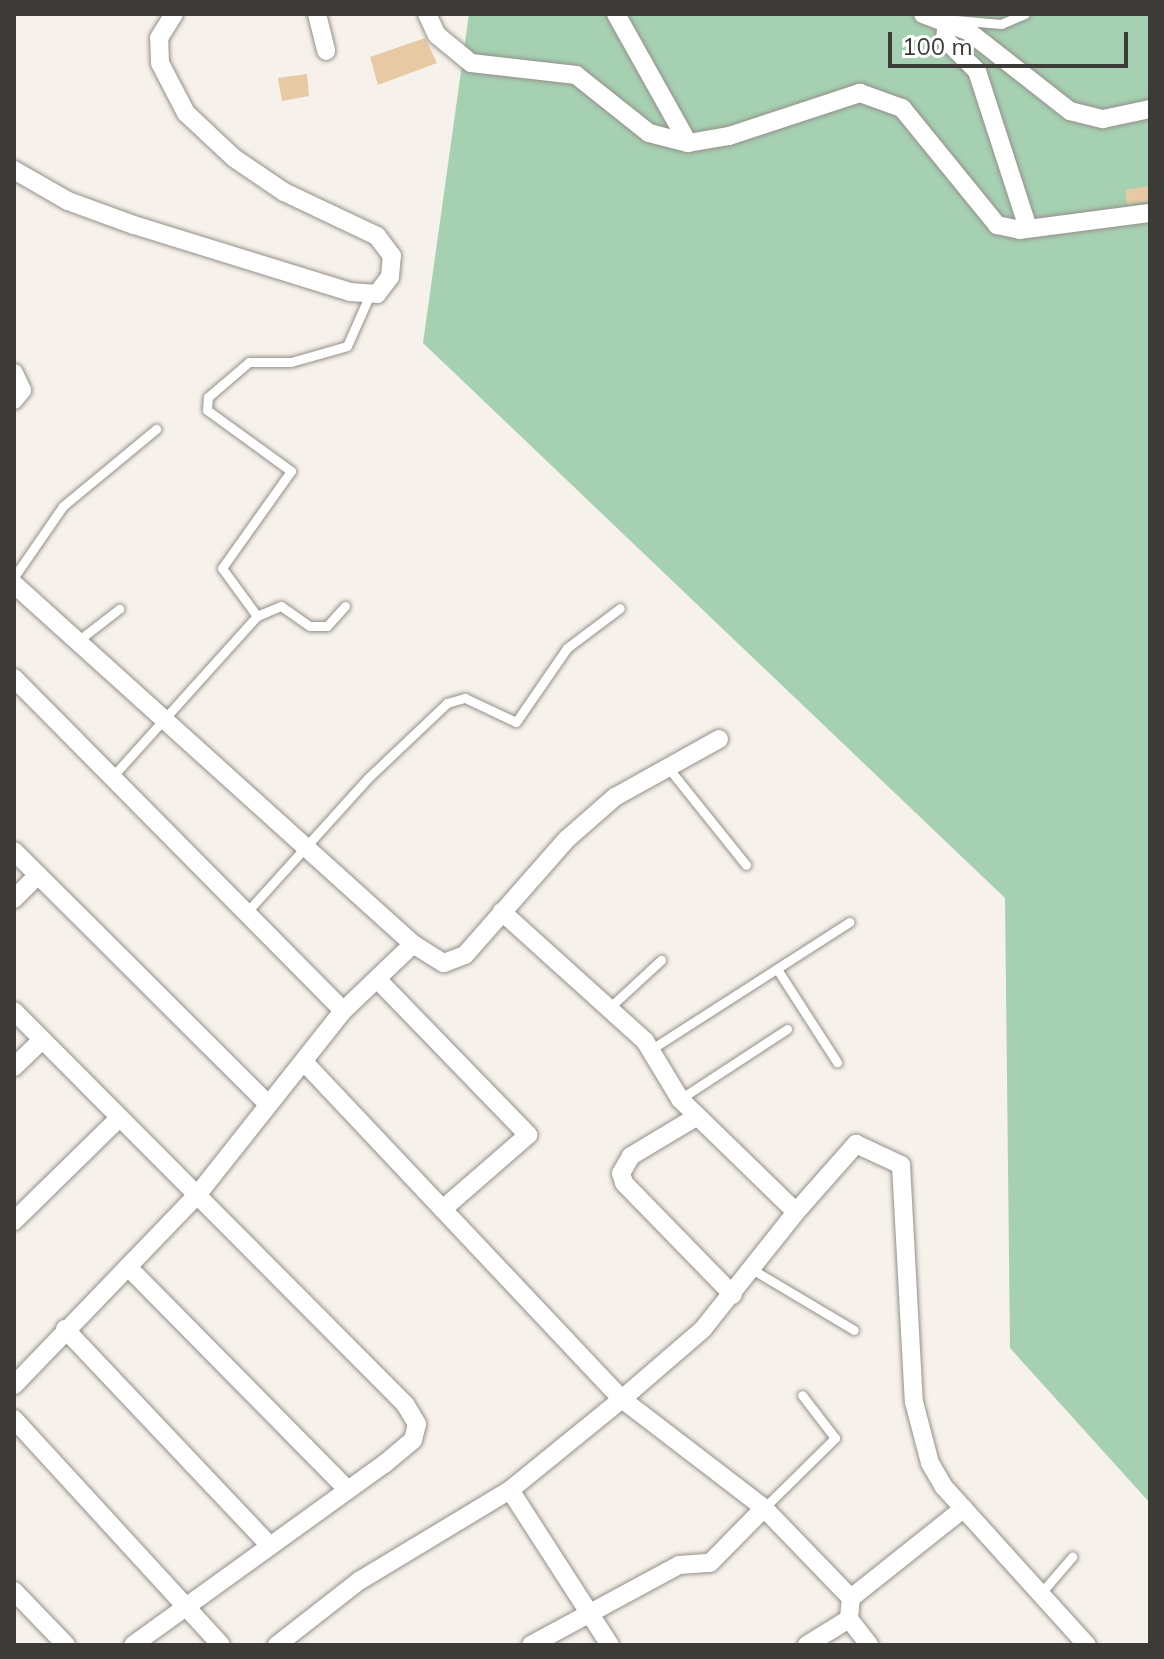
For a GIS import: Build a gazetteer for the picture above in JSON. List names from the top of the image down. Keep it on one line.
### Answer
{"scale_bar":"100 m"}
